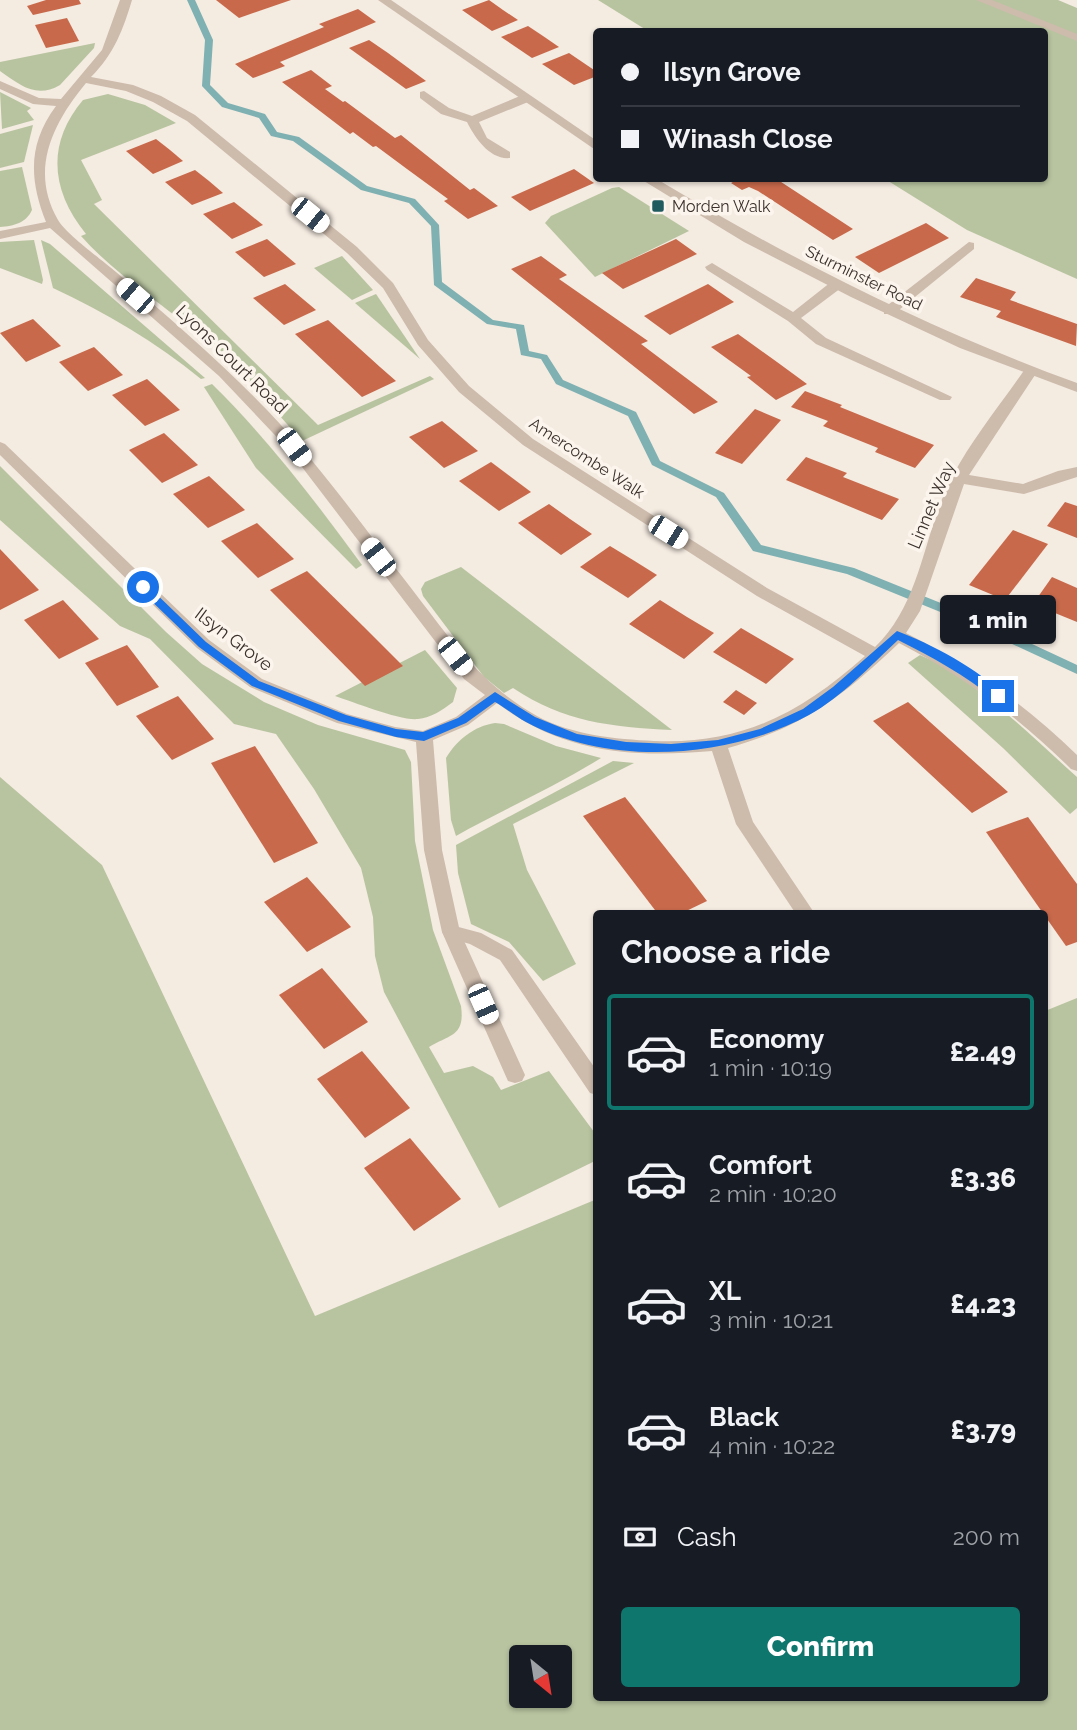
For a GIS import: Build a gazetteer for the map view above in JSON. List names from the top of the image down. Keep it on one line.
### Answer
{"streets":{"street":["Sturminster Road","Lyons Court Road","Amercombe Walk","Linnet Way","Ilsyn Grove"]},"crossings":[["Sturminster Road","Linnet Way"],["Lyons Court Road","Amercombe Walk"],["Lyons Court Road","Linnet Way"],["Amercombe Walk","Linnet Way"]],"places":{"transit":["Morden Walk"]},"north":"bottom right","page":{"banner":["Ilsyn Grove","Winash Close"],"bubble":"1 min","heading":"Choose a ride","list":[{"name":"Economy","note":"1 min · 10:19","value":"£2.49"},{"name":"Comfort","note":"2 min · 10:20","value":"£3.36"},{"name":"XL","note":"3 min · 10:21","value":"£4.23"},{"name":"Black","note":"4 min · 10:22","value":"£3.79"}],"pay":["Cash","200 m"],"buttons":"Confirm"}}
